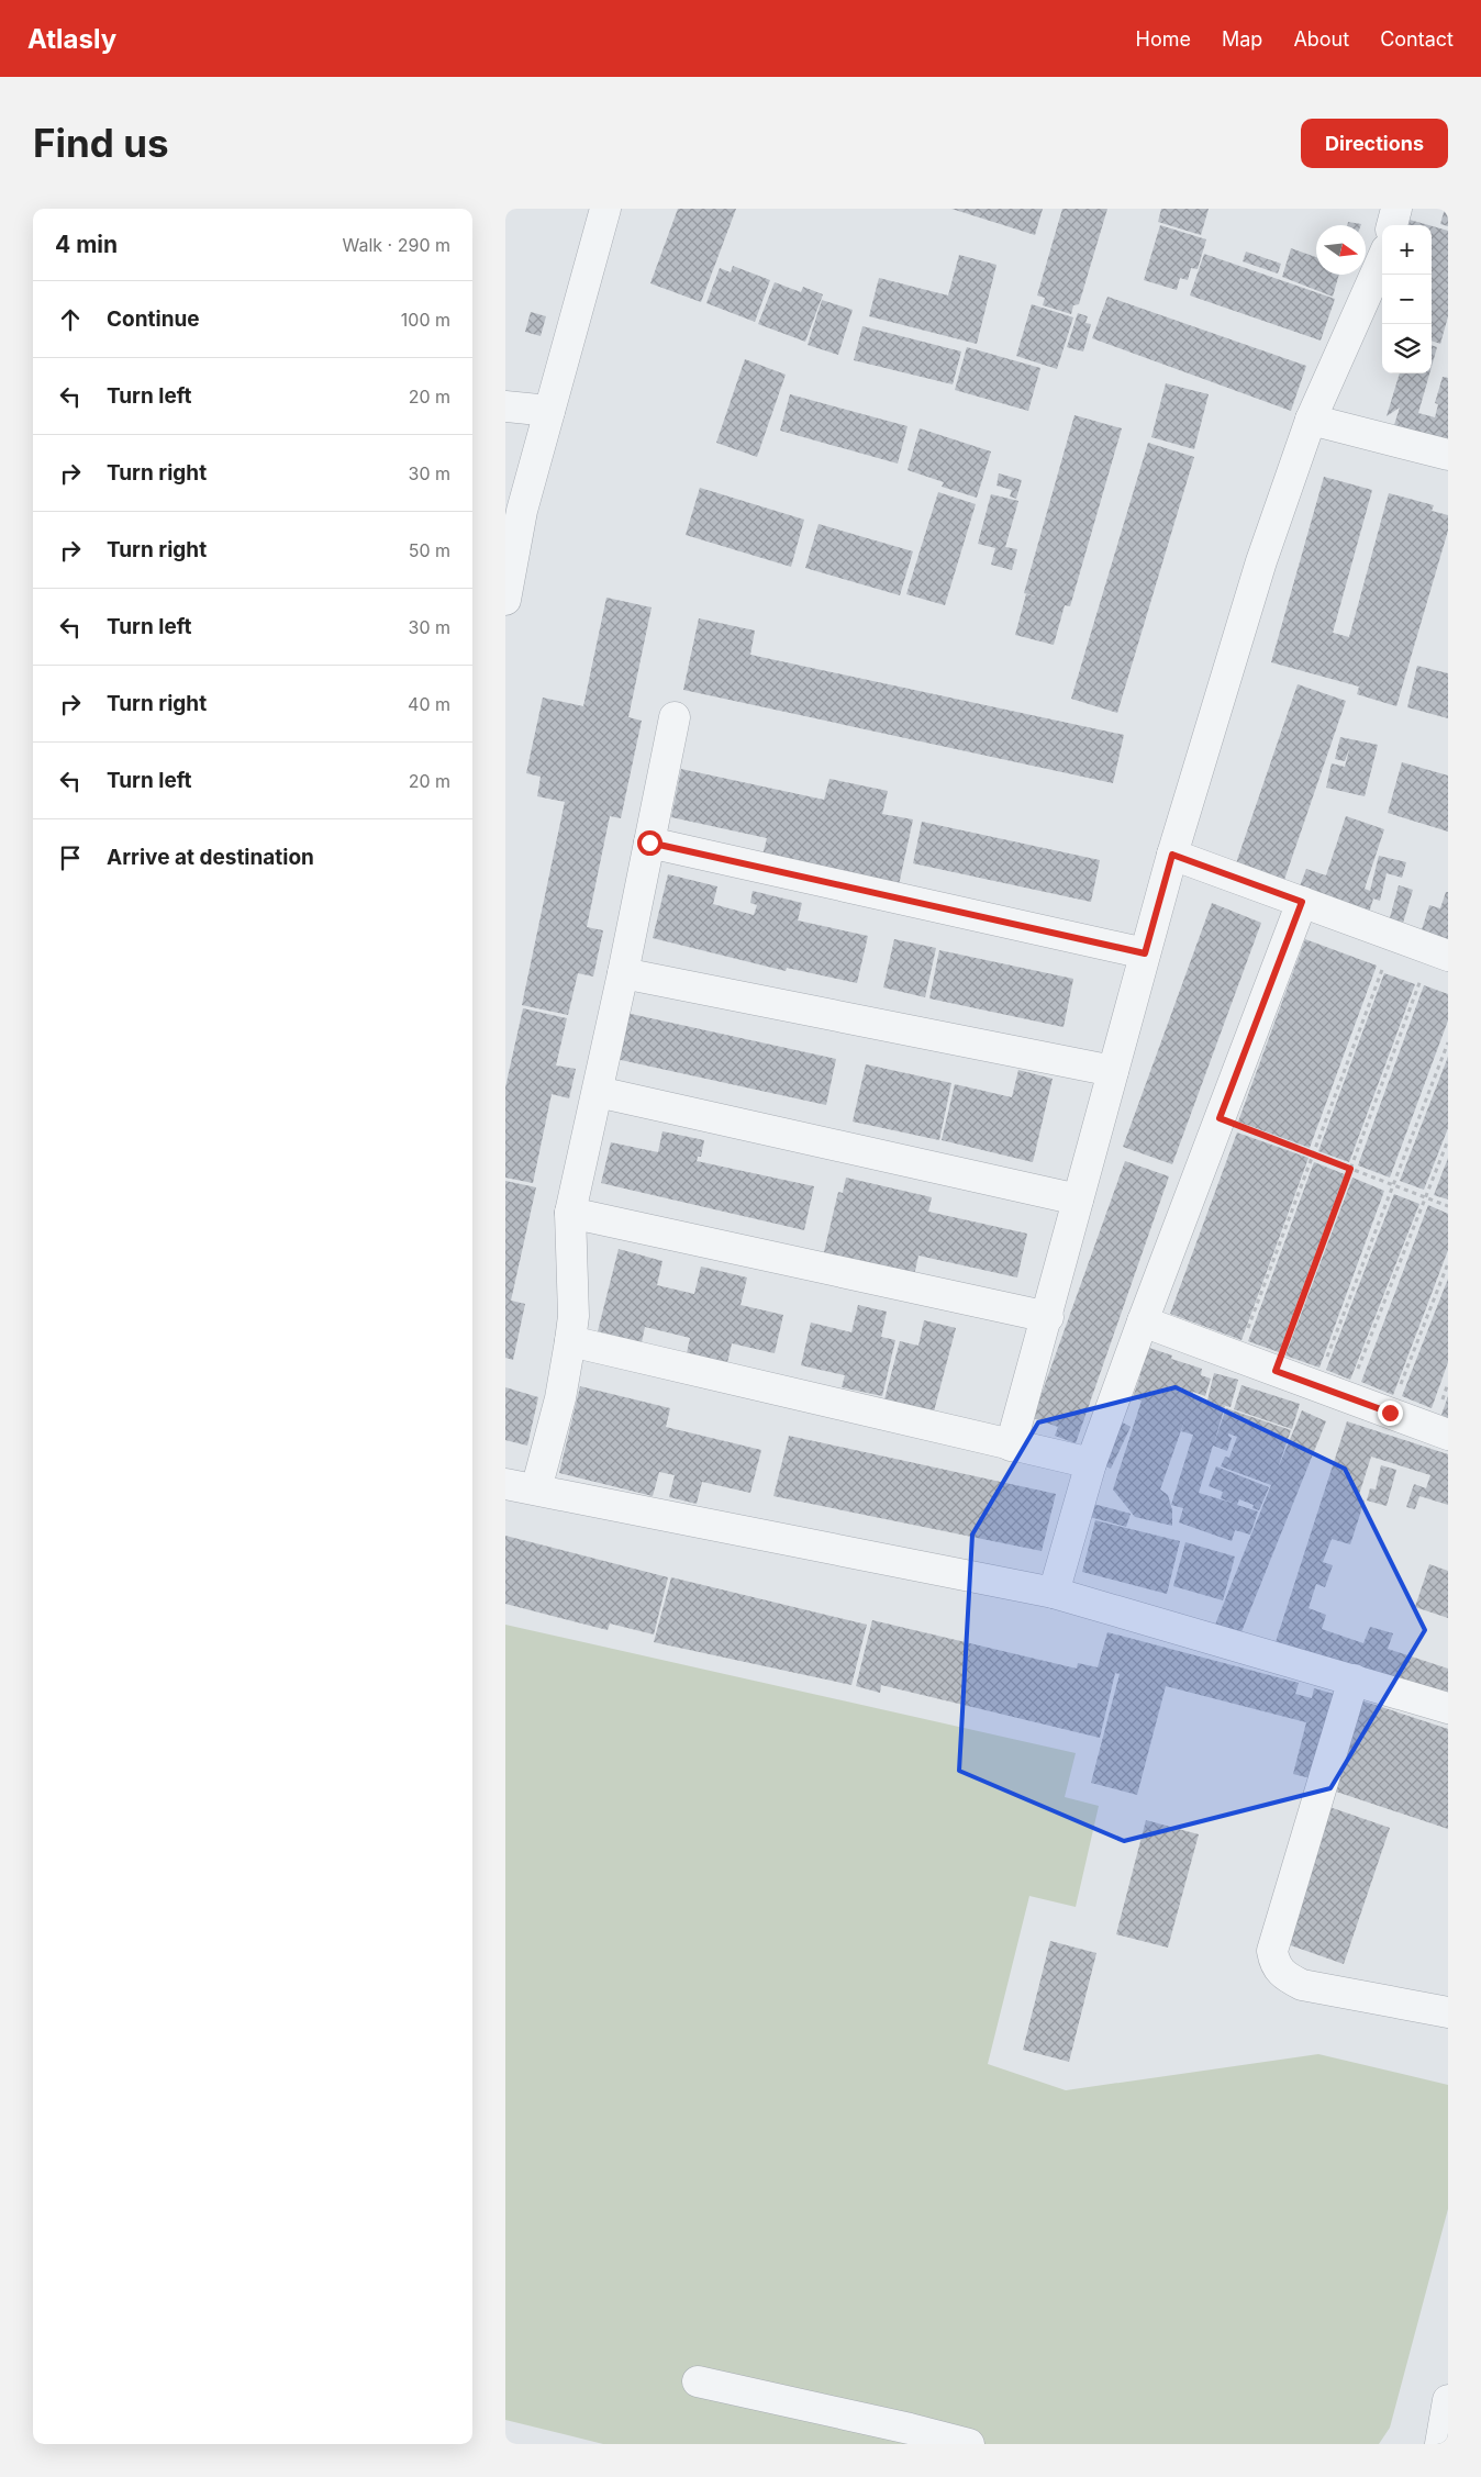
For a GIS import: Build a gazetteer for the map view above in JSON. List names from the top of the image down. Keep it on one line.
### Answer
{"north":"right","page":{"header":"Atlasly","nav":["Home","Map","About","Contact"],"buttons":"Directions","title":"Find us","heading":["4 min","Walk · 290 m"],"map_buttons":["+","−"],"list":[["Continue","100 m"],["Turn left","20 m"],["Turn right","30 m"],["Turn right","50 m"],["Turn left","30 m"],["Turn right","40 m"],["Turn left","20 m"],"Arrive at destination"]}}
